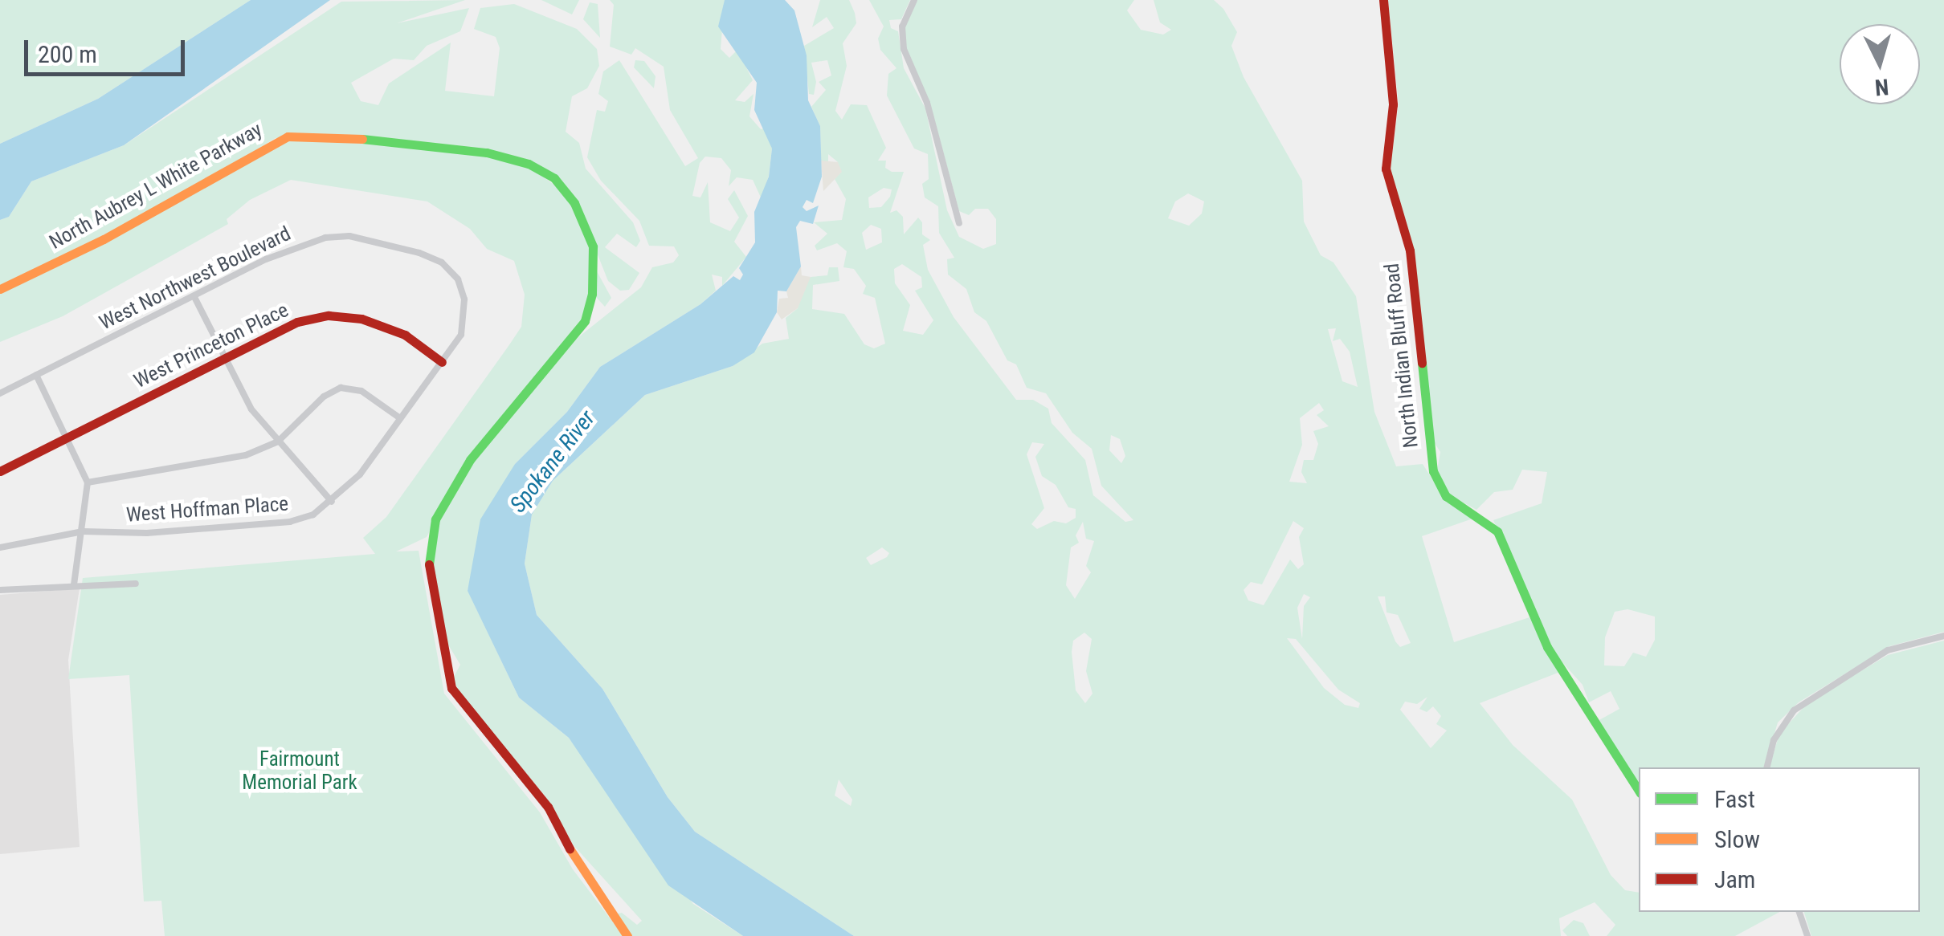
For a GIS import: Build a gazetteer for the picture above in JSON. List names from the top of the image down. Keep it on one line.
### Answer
{"streets":{"street":["North Aubrey L White Parkway","West Northwest Boulevard","West Princeton Place","North Indian Bluff Road","West Hoffman Place"]},"crossings":[["West Northwest Boulevard","West Princeton Place"],["West Northwest Boulevard","West Hoffman Place"],["West Princeton Place","West Hoffman Place"]],"water":["Spokane River"],"parks":["Fairmount Memorial Park"],"legend":["Fast","Slow","Jam"],"scale_bar":"200 m","north":"bottom"}
